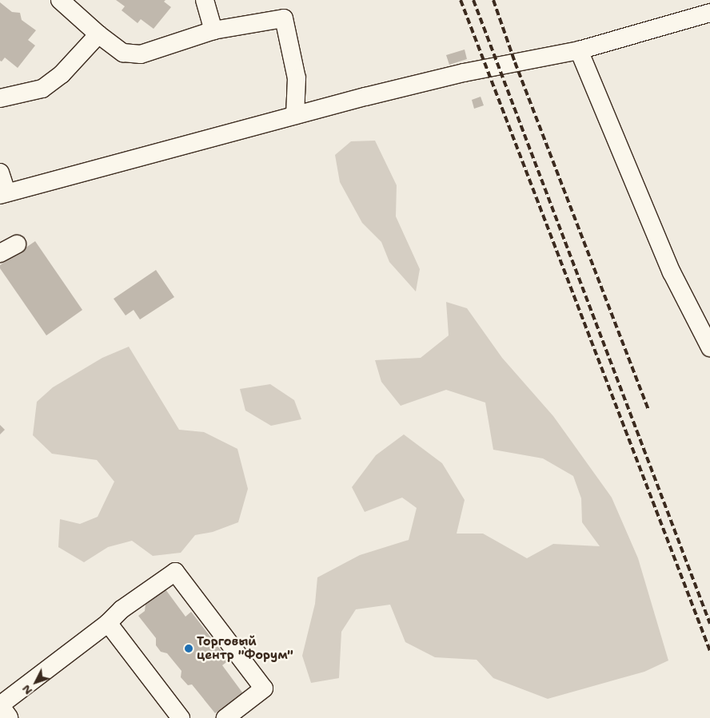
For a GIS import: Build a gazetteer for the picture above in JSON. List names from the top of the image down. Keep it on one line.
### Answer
{"places":["Торговый центр \"Форум\""],"north":"bottom left"}
